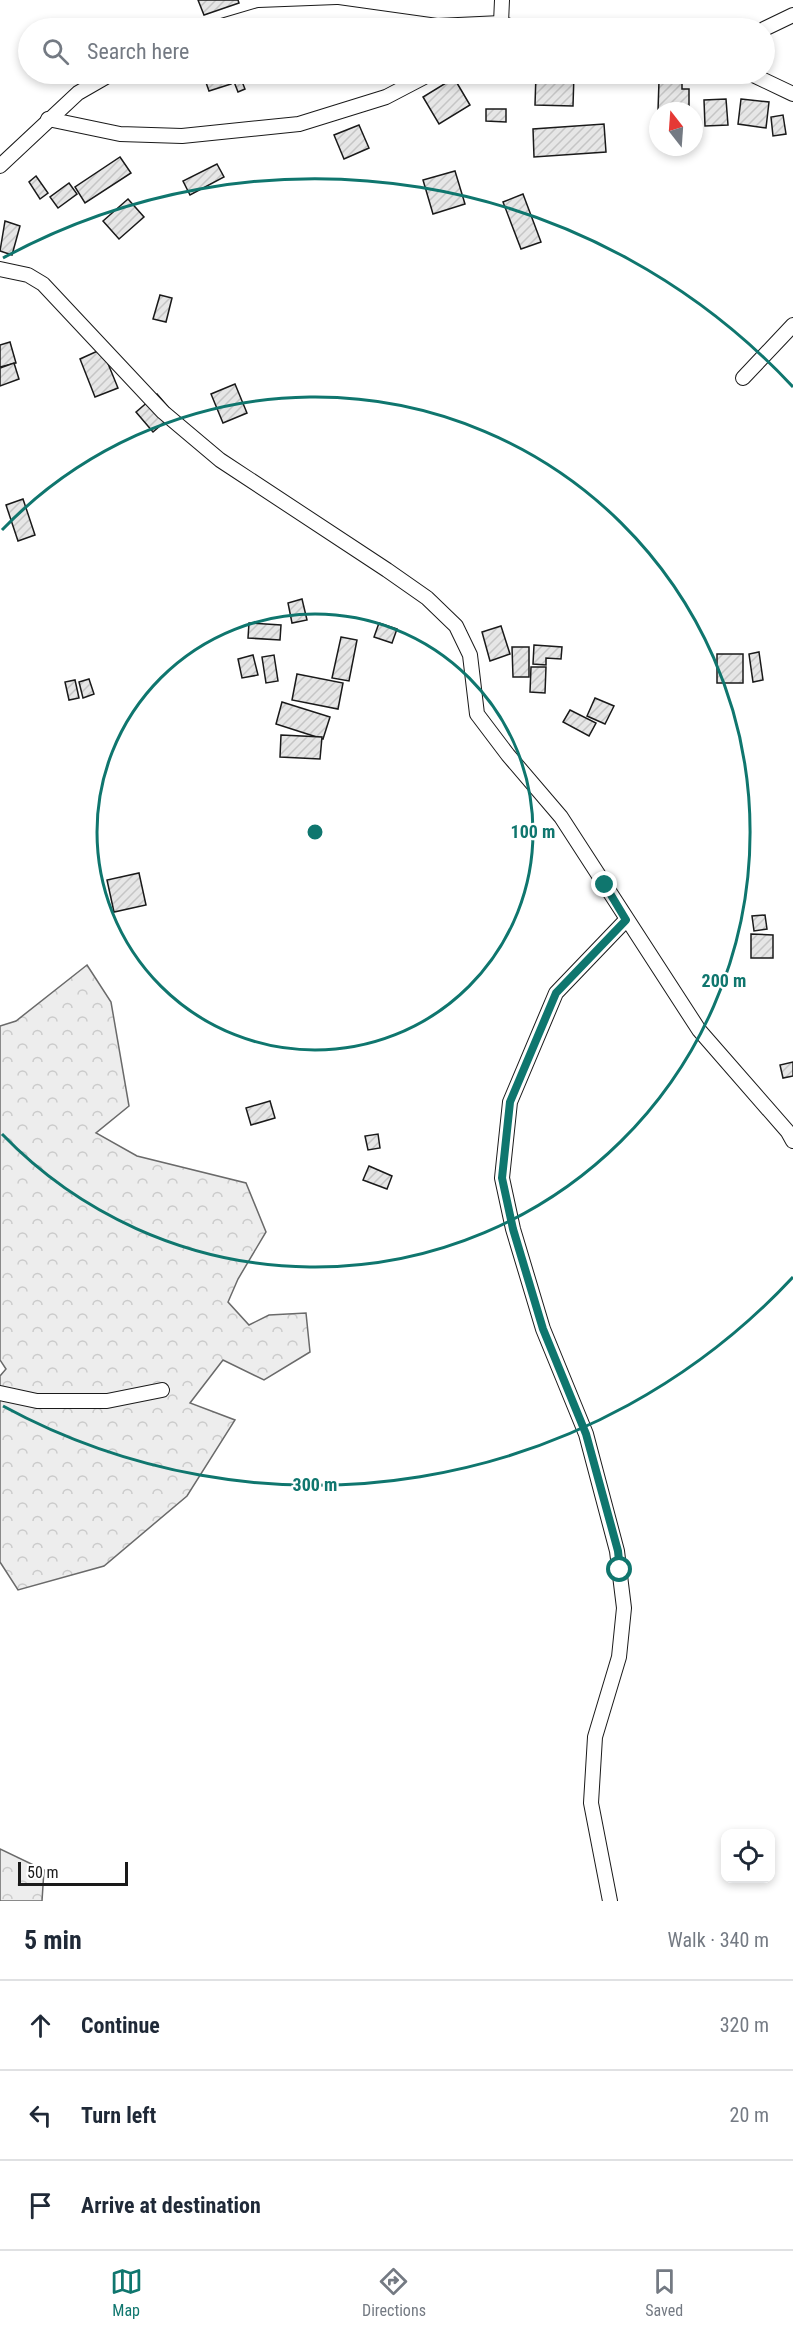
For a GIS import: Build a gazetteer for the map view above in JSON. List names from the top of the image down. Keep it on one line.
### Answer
{"scale_bar":"50 m","north":"top","page":{"search":"Search here","scale":"50 m","heading":["5 min","Walk · 340 m"],"list":[["Continue","320 m"],["Turn left","20 m"],"Arrive at destination"],"nav":["Map","Directions","Saved"]},"rings":["100 m","200 m","300 m"]}
